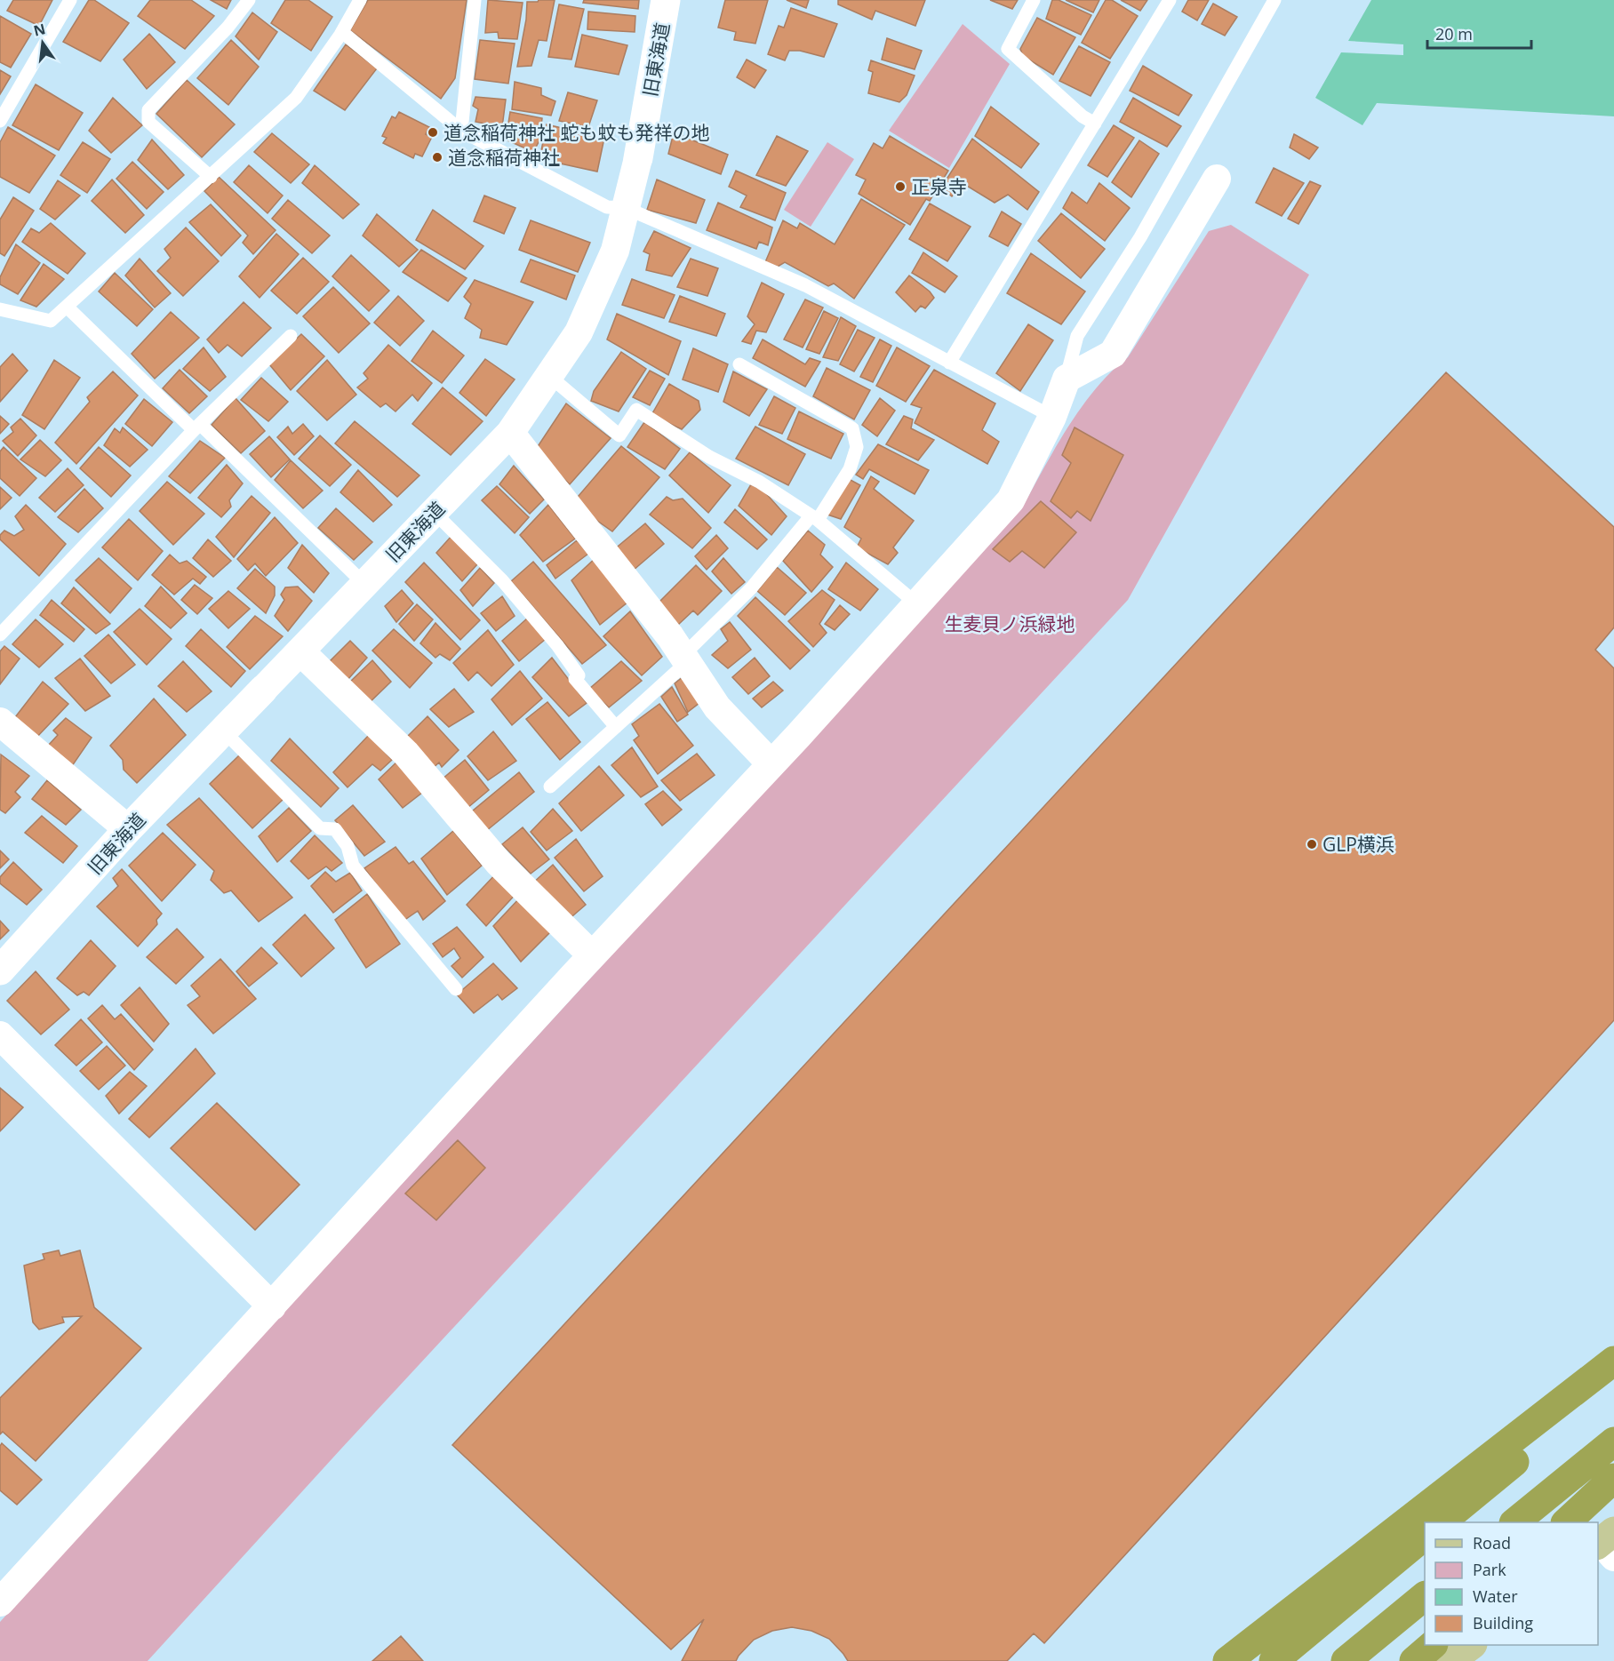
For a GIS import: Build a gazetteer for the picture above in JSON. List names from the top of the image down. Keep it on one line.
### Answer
{"streets":{"street":["旧東海道"]},"parks":["生麦貝ノ浜緑地"],"places":["道念稲荷神社 蛇も蚊も発祥の地","道念稲荷神社","正泉寺","GLP横浜"],"legend":["Road","Park","Water","Building"],"scale_bar":"20 m","north":"top"}
